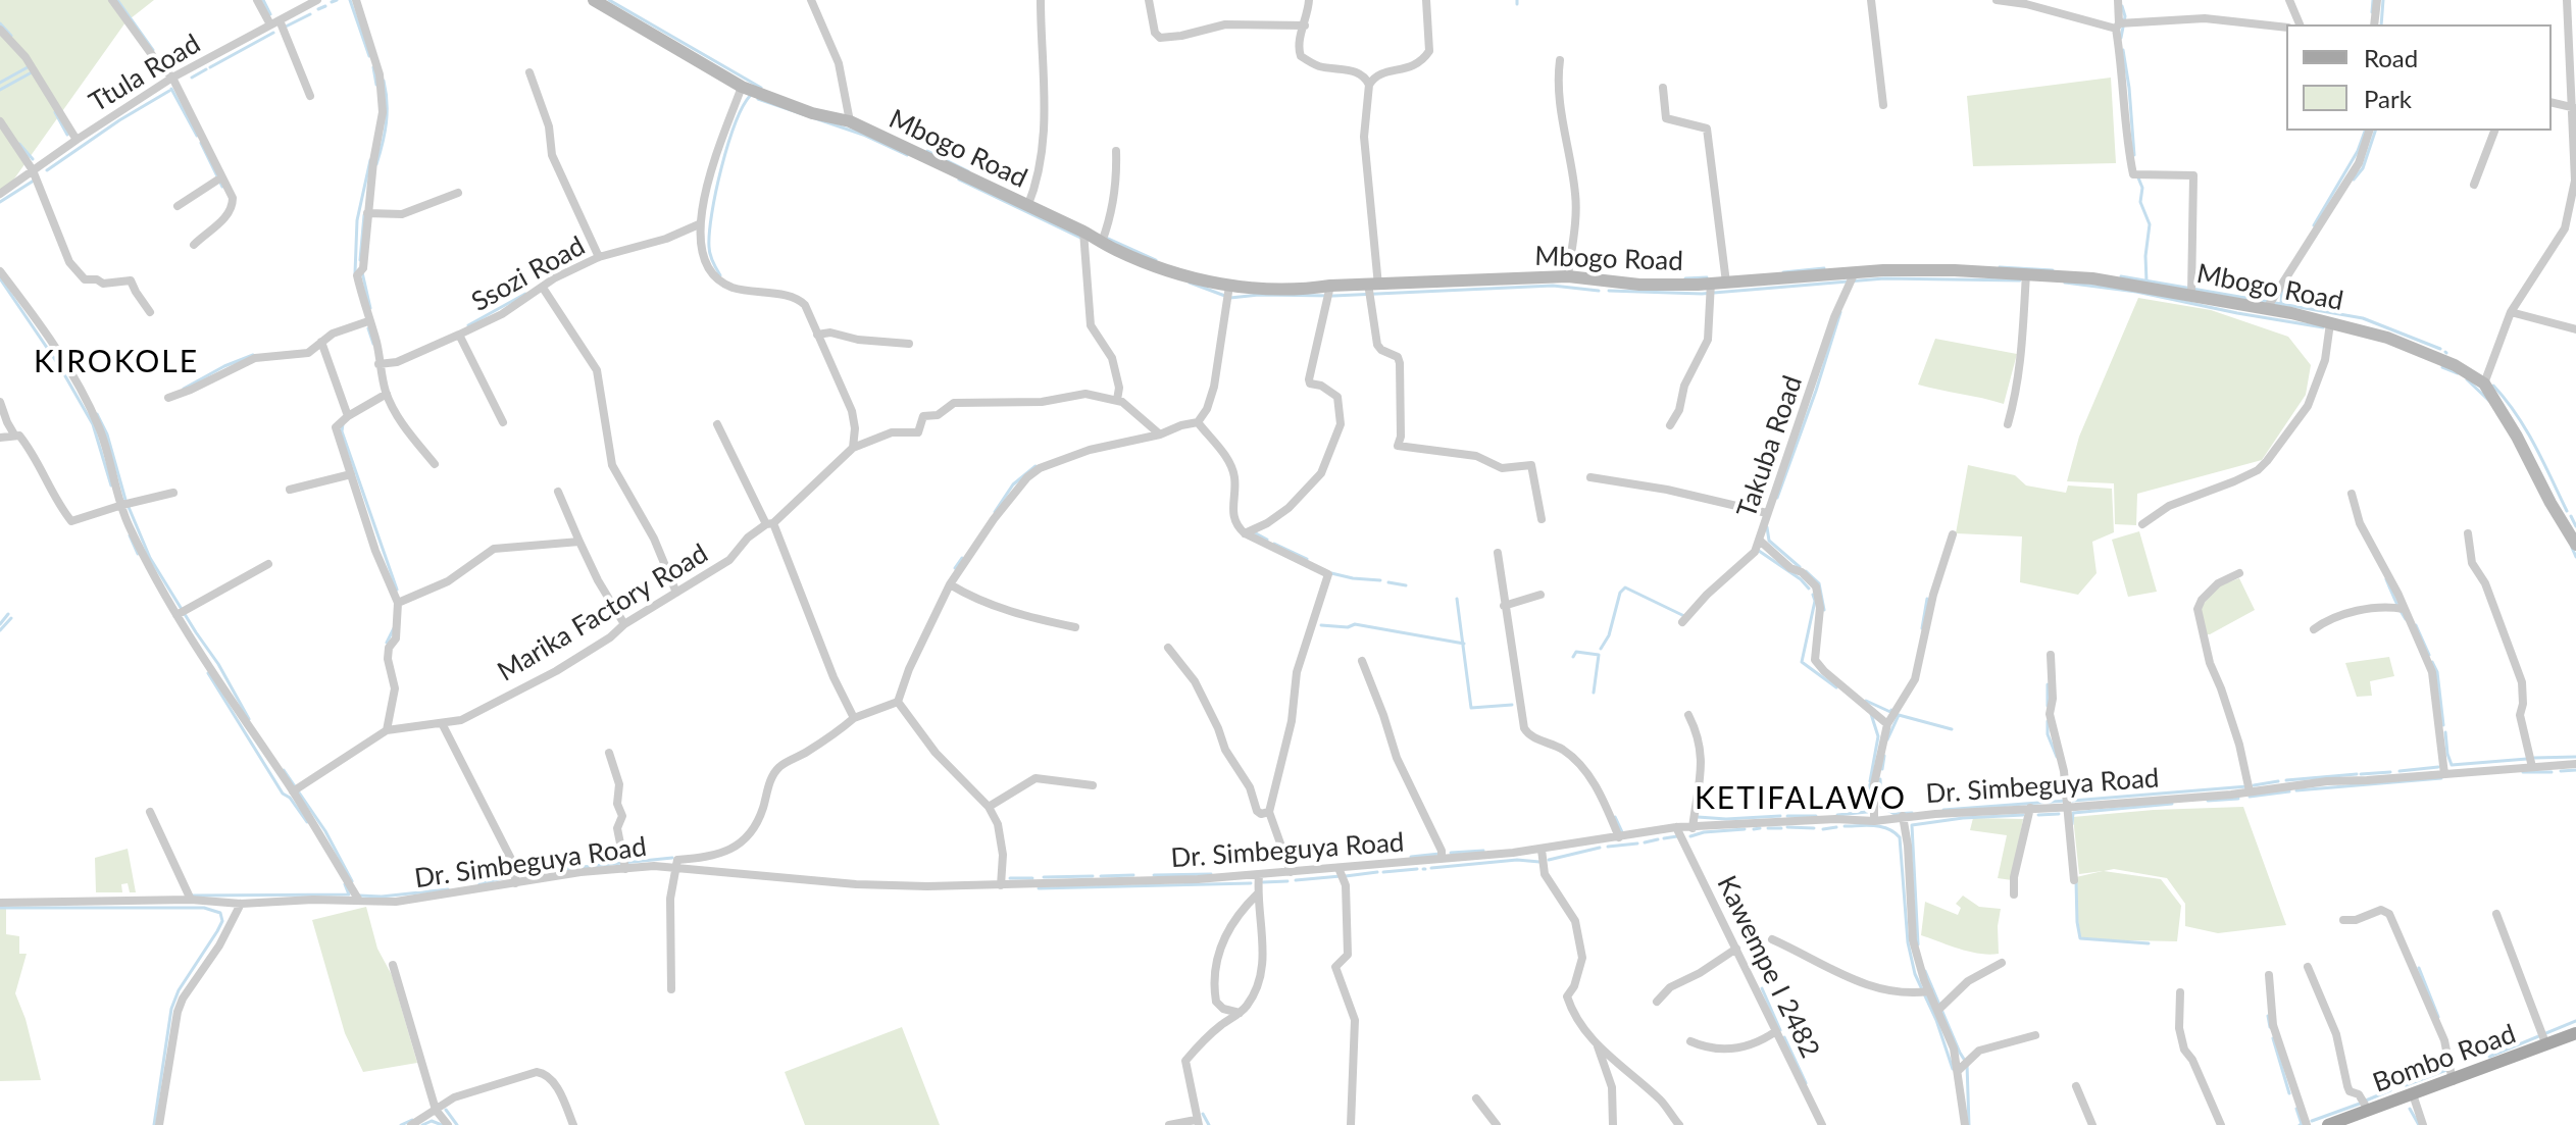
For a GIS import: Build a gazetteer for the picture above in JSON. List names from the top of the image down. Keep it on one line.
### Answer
{"streets":{"main road":["Bombo Road"],"street":["Ttula Road","Mbogo Road","Ssozi Road","Takuba Road","Marika Factory Road","Dr. Simbeguya Road","Kawempe I 2482"]},"crossings":[["Mbogo Road","Takuba Road"],["Dr. Simbeguya Road","Kawempe I 2482"]],"districts":["KIROKOLE","KETIFALAWO"],"legend":["Road","Park"]}
